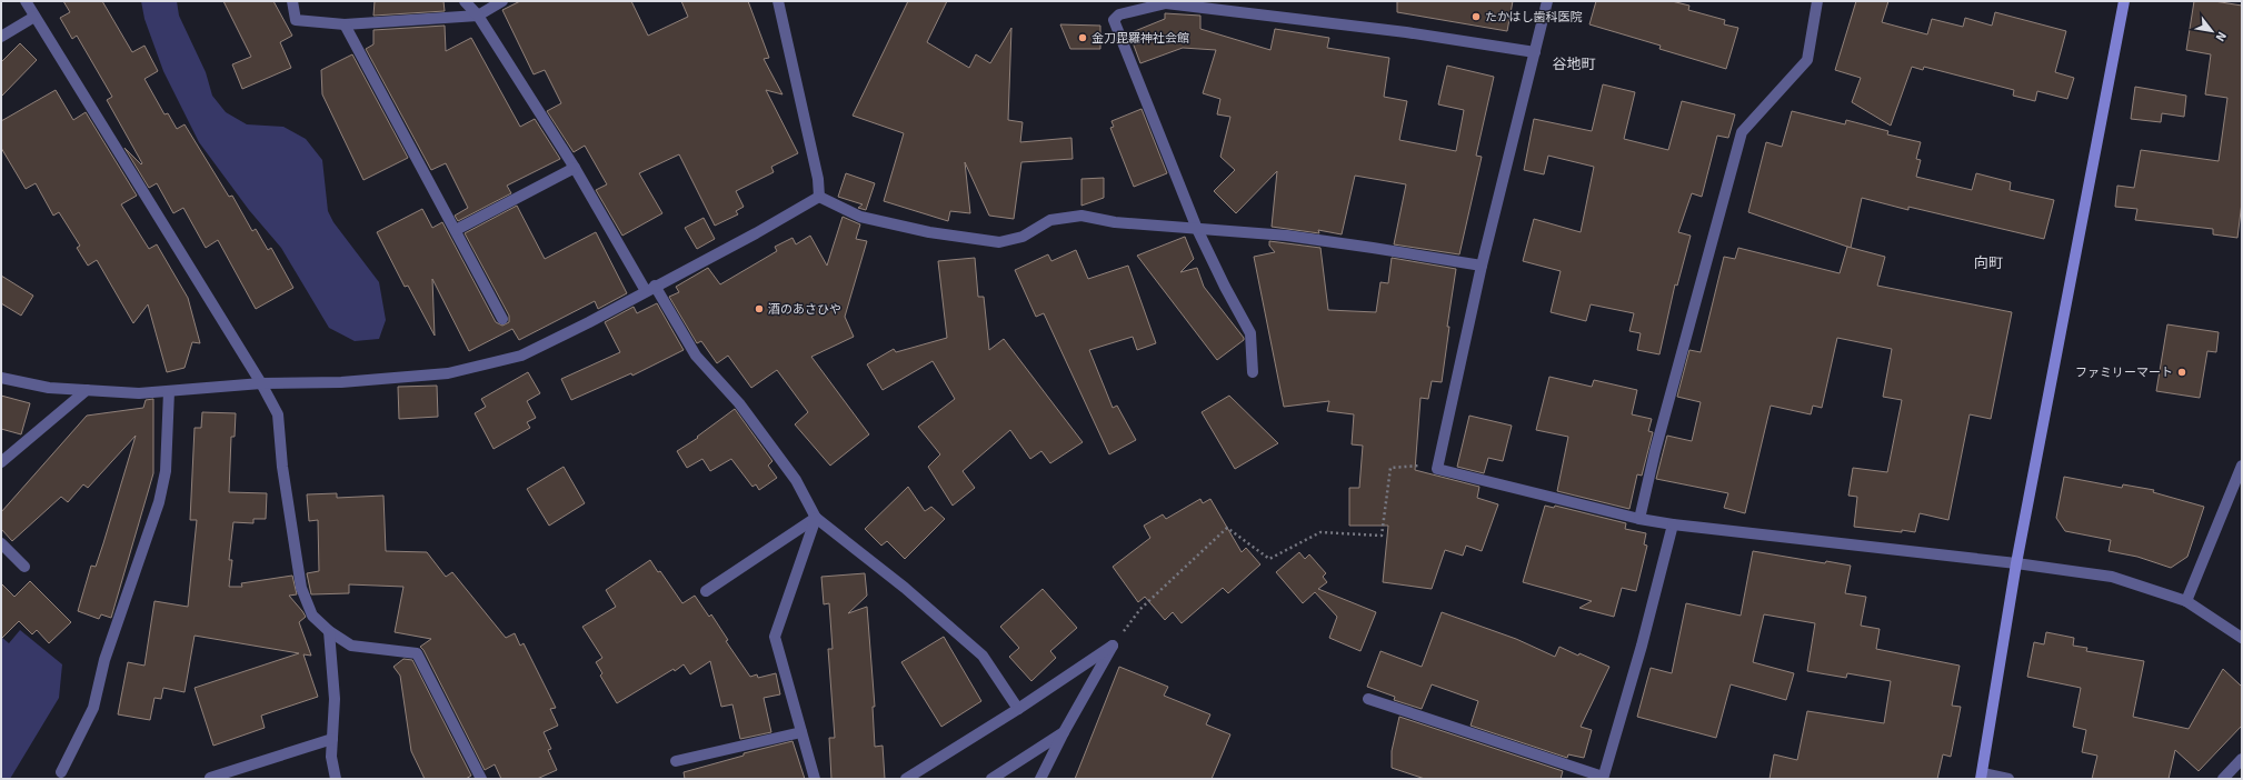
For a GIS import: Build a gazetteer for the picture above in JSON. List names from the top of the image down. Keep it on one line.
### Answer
{"districts":["谷地町","向町"],"places":["たかはし歯科医院","金刀毘羅神社会館","酒のあさひや","ファミリーマート"],"north":"bottom right"}
